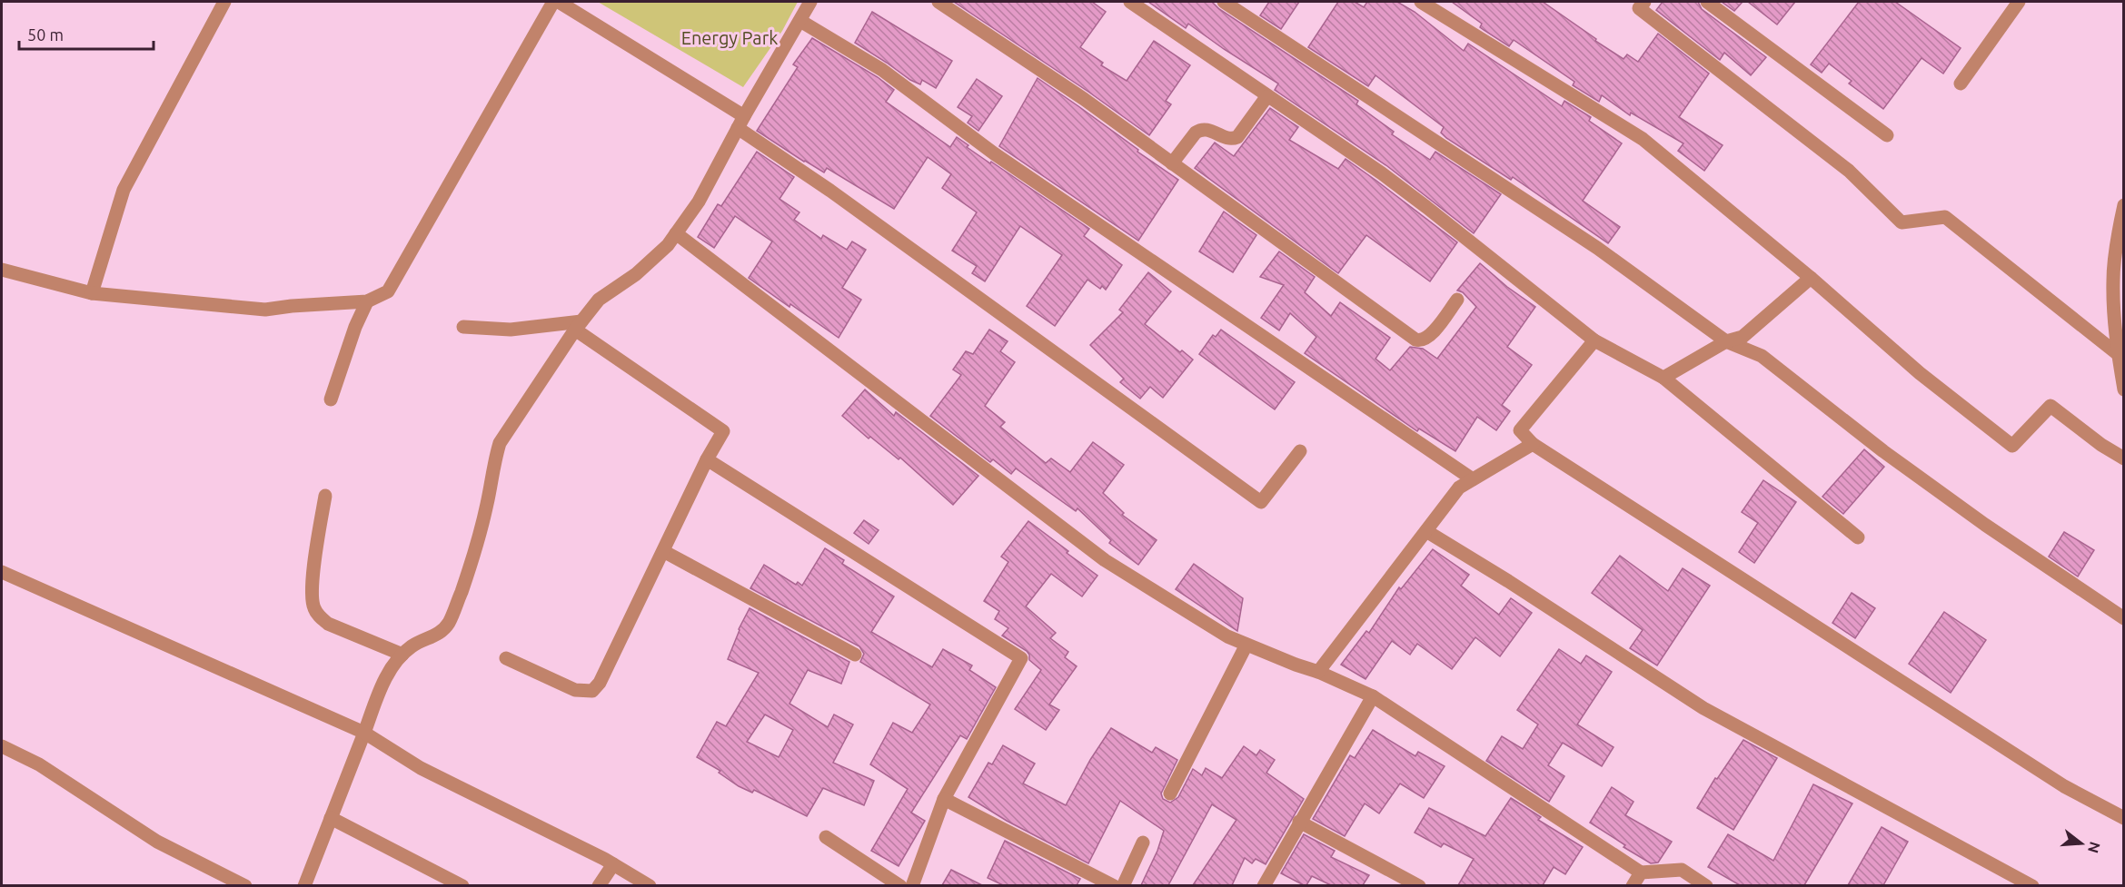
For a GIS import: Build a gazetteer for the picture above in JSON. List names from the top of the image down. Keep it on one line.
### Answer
{"parks":["Energy Park"],"scale_bar":"50 m","north":"right"}
